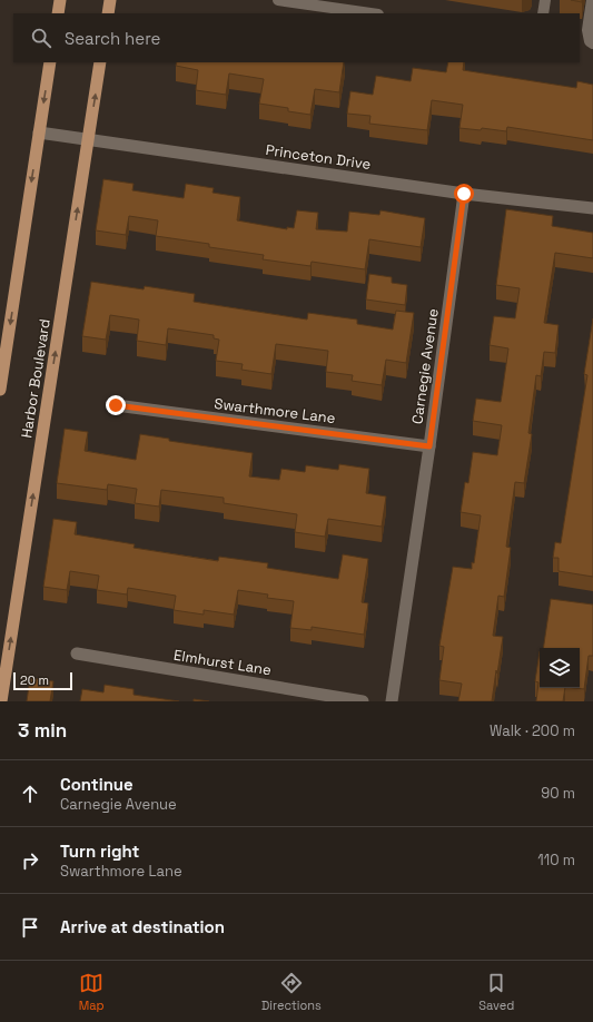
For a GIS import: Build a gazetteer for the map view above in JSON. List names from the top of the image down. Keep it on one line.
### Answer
{"streets":{"main road":["Harbor Boulevard"],"street":["Princeton Drive","Carnegie Avenue","Swarthmore Lane","Elmhurst Lane"]},"crossings":[["Princeton Drive","Carnegie Avenue"],["Princeton Drive","Harbor Boulevard"],["Carnegie Avenue","Swarthmore Lane"]],"scale_bar":"20 m","page":{"search":"Search here","scale":"20 m","heading":["3 min","Walk · 200 m"],"list":[["Continue","Carnegie Avenue","90 m"],["Turn right","Swarthmore Lane","110 m"],"Arrive at destination"],"nav":["Map","Directions","Saved"]}}
